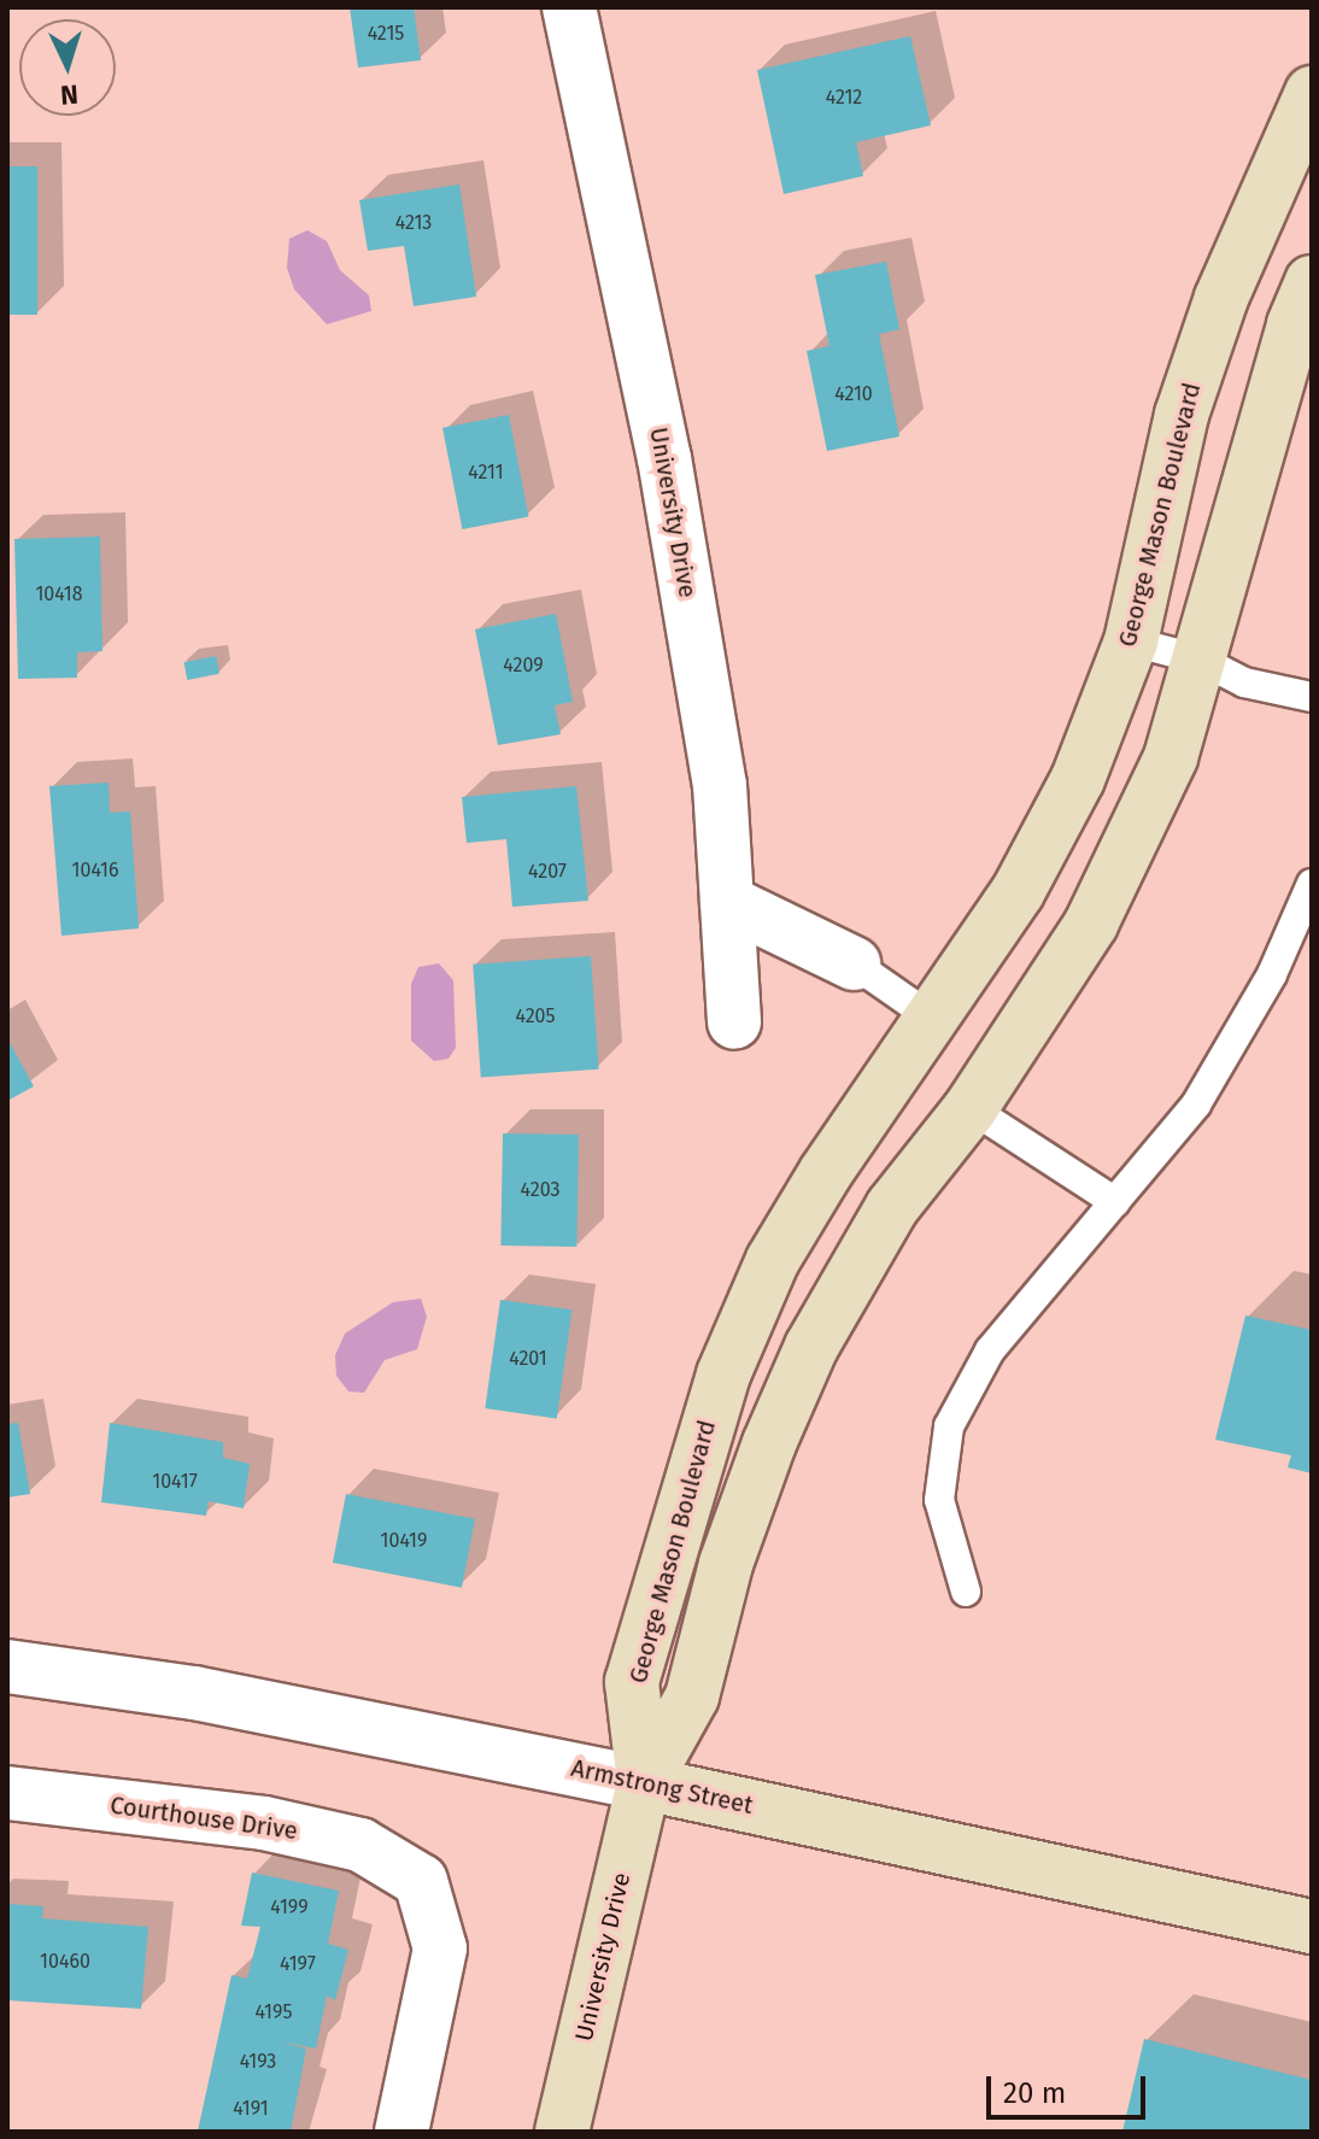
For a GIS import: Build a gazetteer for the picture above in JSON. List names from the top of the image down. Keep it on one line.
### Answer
{"streets":{"street":["University Drive","George Mason Boulevard","Armstrong Street","Courthouse Drive"]},"crossings":[["University Drive","George Mason Boulevard"],["University Drive","Armstrong Street"],["George Mason Boulevard","Armstrong Street"]],"house_numbers":["4215","4212","4213","4210","4211","10418","4209","10416","4207","4205","4203","4201","10417","10419","4199","10460","4197","4195","4193","4191"],"scale_bar":"20 m","north":"bottom"}
